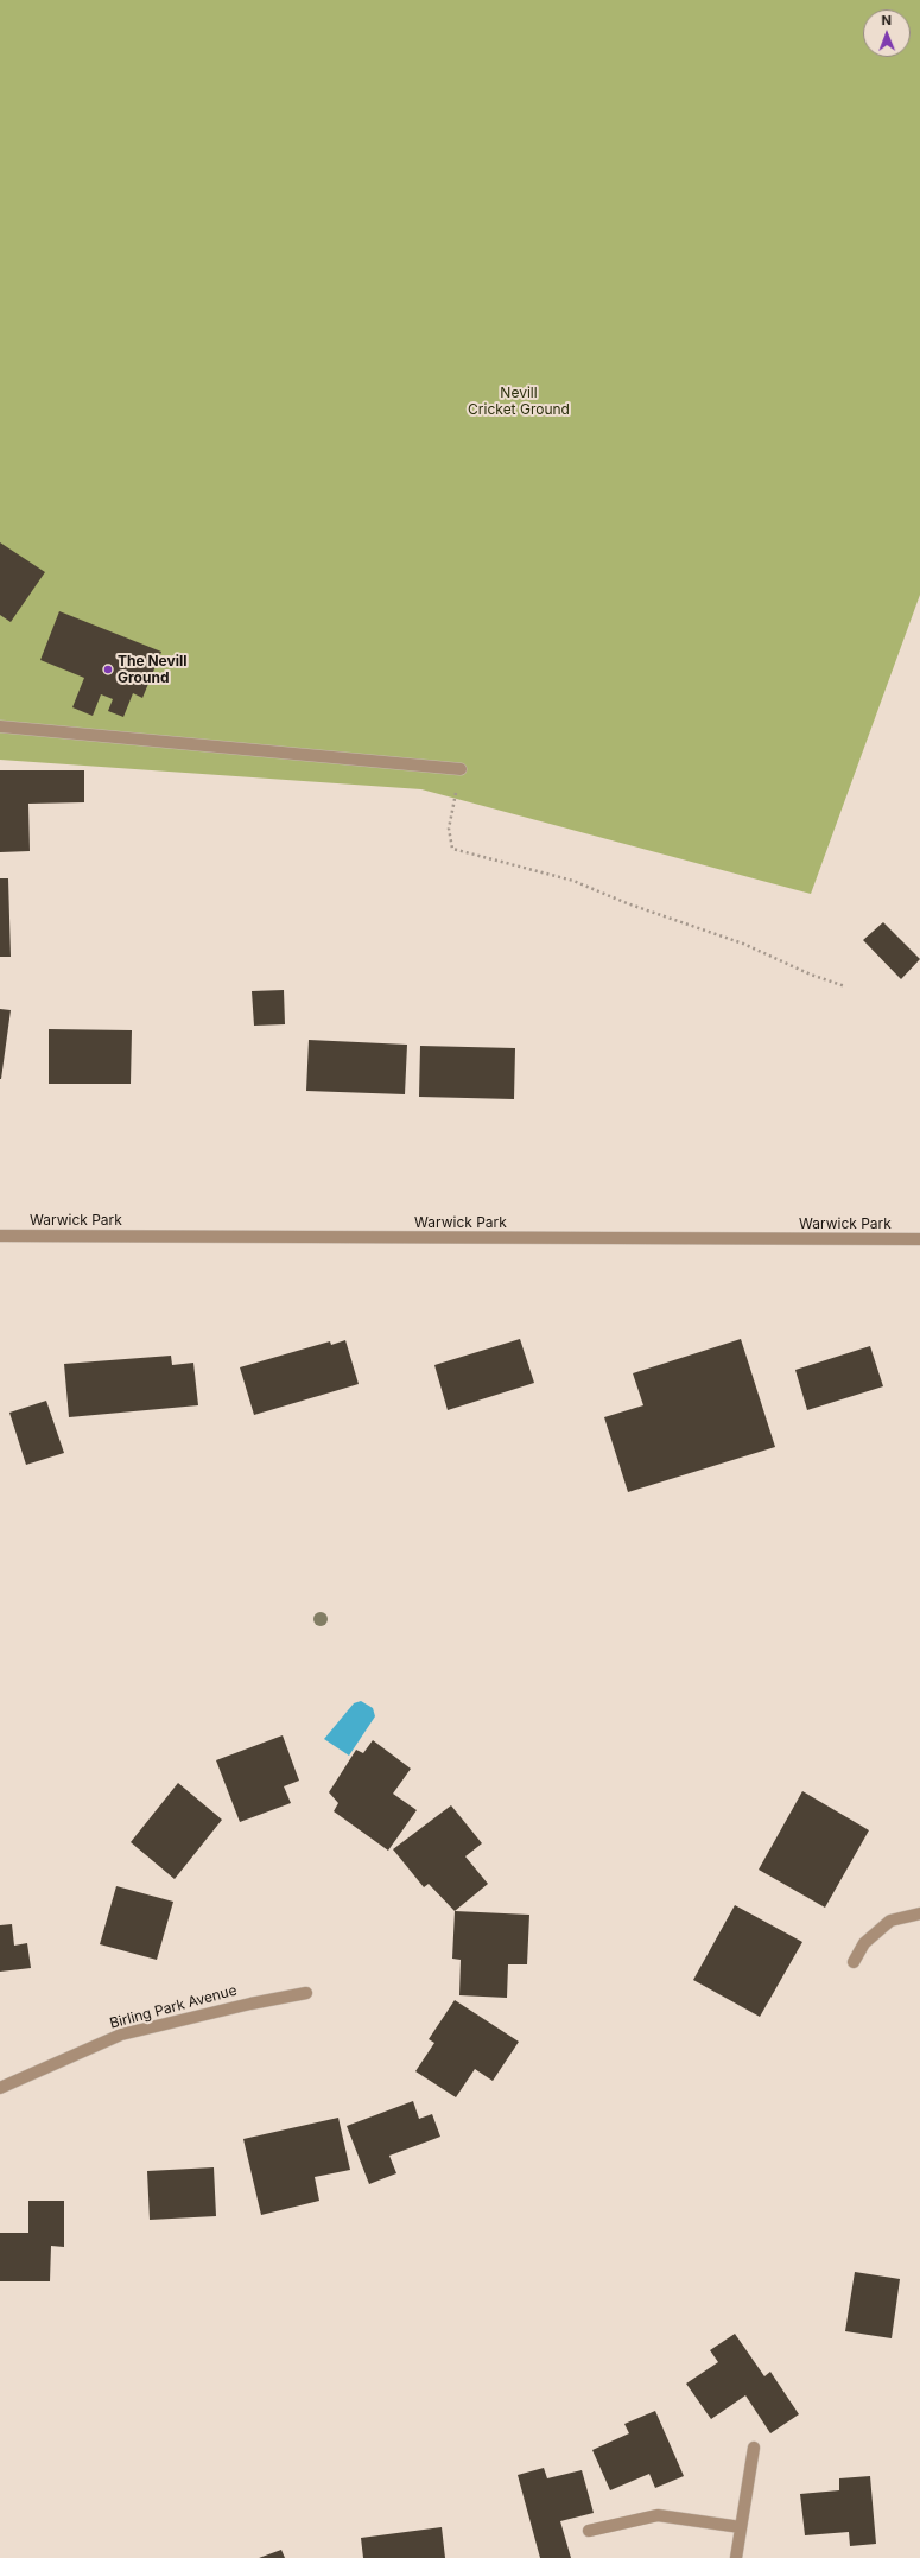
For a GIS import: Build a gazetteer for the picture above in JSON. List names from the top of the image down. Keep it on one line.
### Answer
{"streets":{"street":["Warwick Park","Birling Park Avenue"]},"parks":["Nevill Cricket Ground"],"places":["The Nevill Ground"],"north":"top"}
